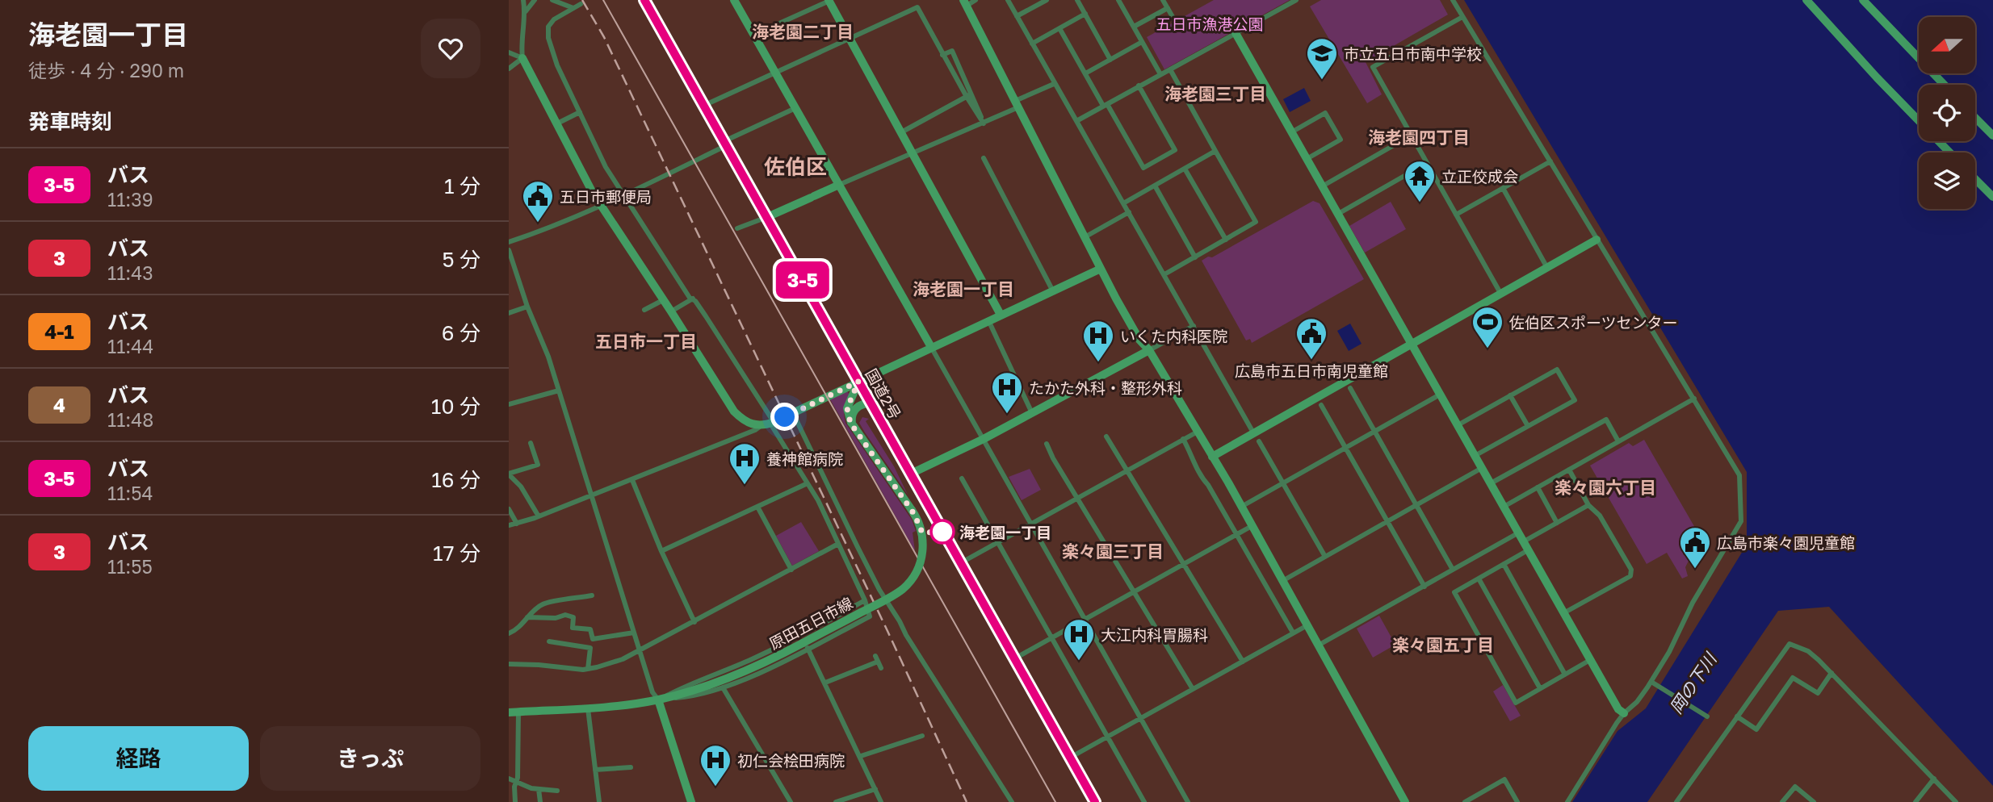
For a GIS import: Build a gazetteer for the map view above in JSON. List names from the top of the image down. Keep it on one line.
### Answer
{"streets":{"highway":["国道2号"],"street":["原田五日市線"]},"districts":["海老園二丁目","海老園三丁目","海老園四丁目","佐伯区","海老園一丁目","五日市一丁目","楽々園六丁目","楽々園三丁目","楽々園五丁目"],"water":["岡の下川"],"parks":["五日市漁港公園"],"places":{"school or university":["市立五日市南中学校"],"temple":["立正佼成会"],"public building":["五日市郵便局","広島市五日市南児童館","広島市楽々園児童館"],"sports":["佐伯区スポーツセンター"],"hospital":["いくた内科医院","たかた外科・整形外科","養神館病院","大江内科胃腸科","初仁会桧田病院"],"other":["海老園一丁目"]},"lines":["bus line 3-5"],"north":"left","page":{"heading":[["海老園一丁目","徒歩 · 4 分 · 290 m"],"発車時刻"],"on_map":"3-5","list":[{"mark":"3-5","name":"バス","note":"11:39","value":"1 分"},{"mark":"3","name":"バス","note":"11:43","value":"5 分"},{"mark":"4-1","name":"バス","note":"11:44","value":"6 分"},{"mark":"4","name":"バス","note":"11:48","value":"10 分"},{"mark":"3-5","name":"バス","note":"11:54","value":"16 分"},{"mark":"3","name":"バス","note":"11:55","value":"17 分"}],"buttons":["経路","きっぷ"]}}
